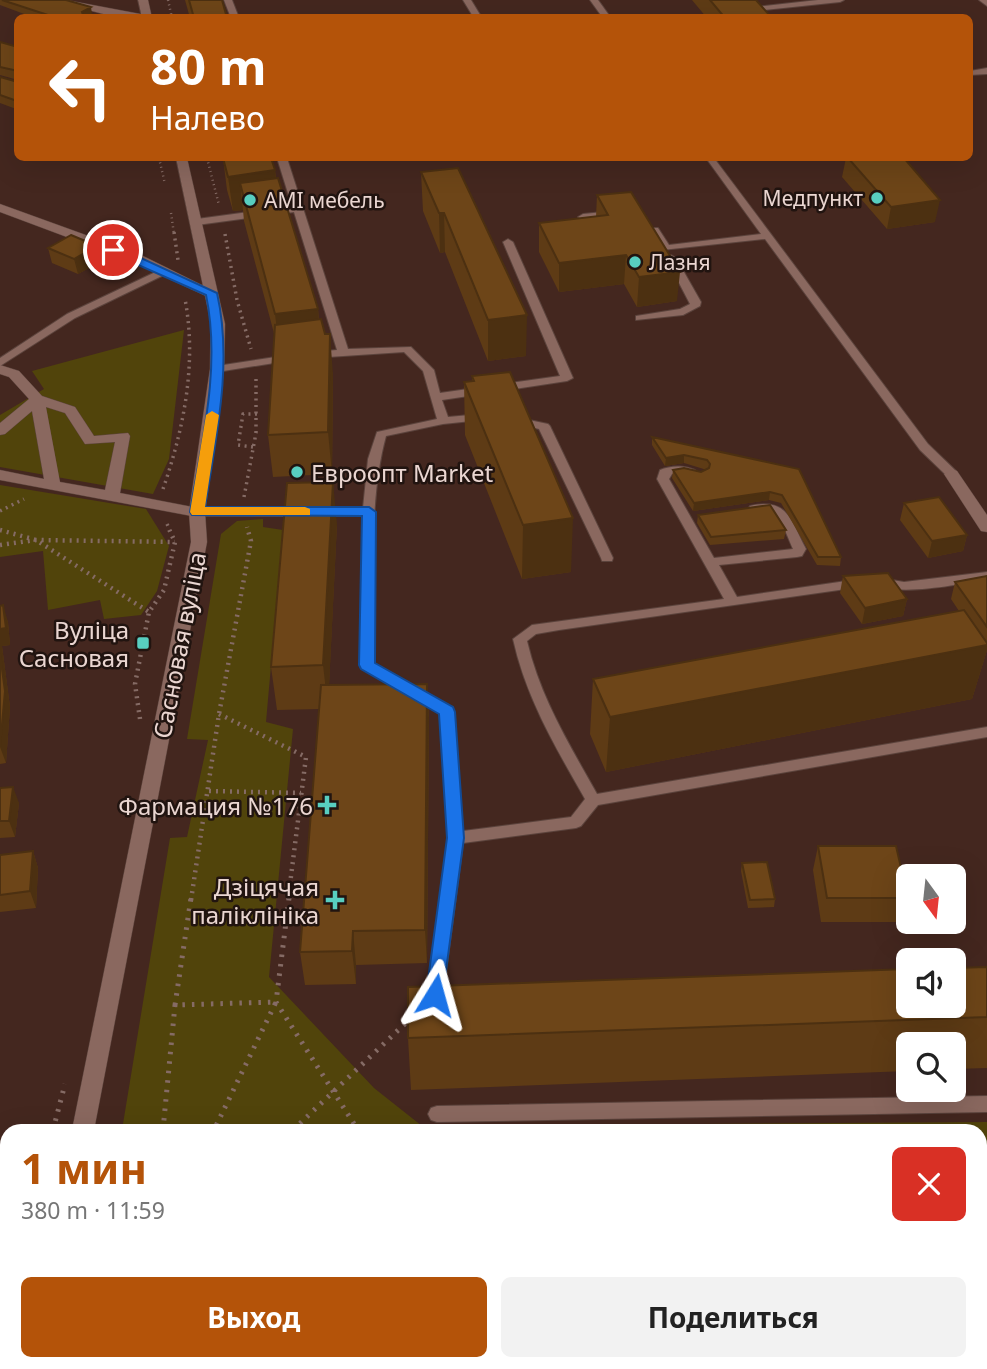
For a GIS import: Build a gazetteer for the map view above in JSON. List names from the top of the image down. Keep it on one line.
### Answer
{"streets":{"main road":["Сасновая вуліца"]},"places":{"other":["Медпункт","AMI мебель","Лазня","Евроопт Market"],"transit":["Вуліца Сасновая"],"health":["Фармация №176","Дзіцячая паліклініка"]},"north":"bottom","page":{"turn":["80 m","Налево"],"heading":["1 мин","380 m · 11:59"],"buttons":["Выход","Поделиться"]}}
